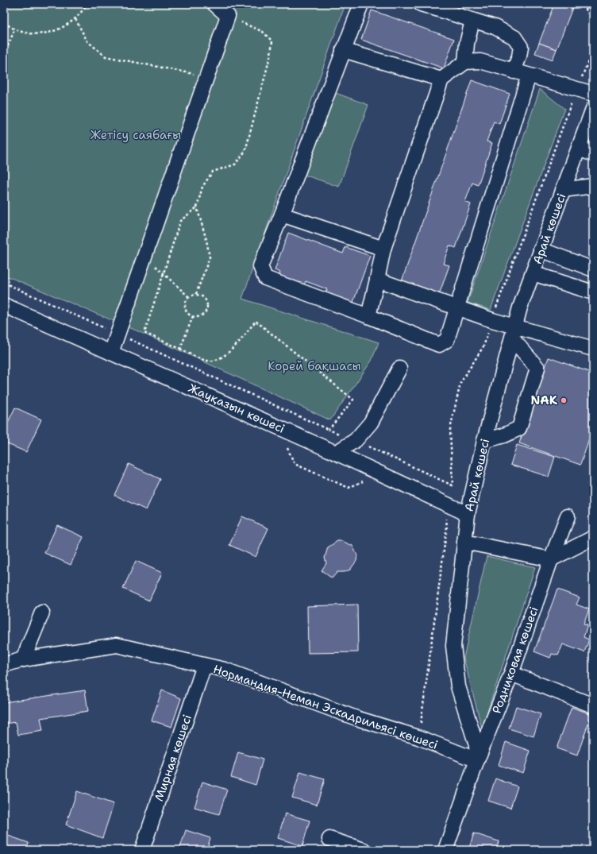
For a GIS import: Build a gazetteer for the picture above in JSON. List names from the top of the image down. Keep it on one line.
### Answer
{"streets":{"street":["Арай көшесі","Жауқазын көшесі","Родниковая көшесі","Нормандия-Неман Эскадрильясі көшесі","Мирная көшесі"]},"crossings":[["Арай көшесі","Жауқазын көшесі"],["Арай көшесі","Родниковая көшесі"],["Арай көшесі","Нормандия-Неман Эскадрильясі көшесі"],["Родниковая көшесі","Нормандия-Неман Эскадрильясі көшесі"],["Нормандия-Неман Эскадрильясі көшесі","Мирная көшесі"]],"parks":["Жетісу саябағы","Корей бақшасы"],"places":["NAK"]}
